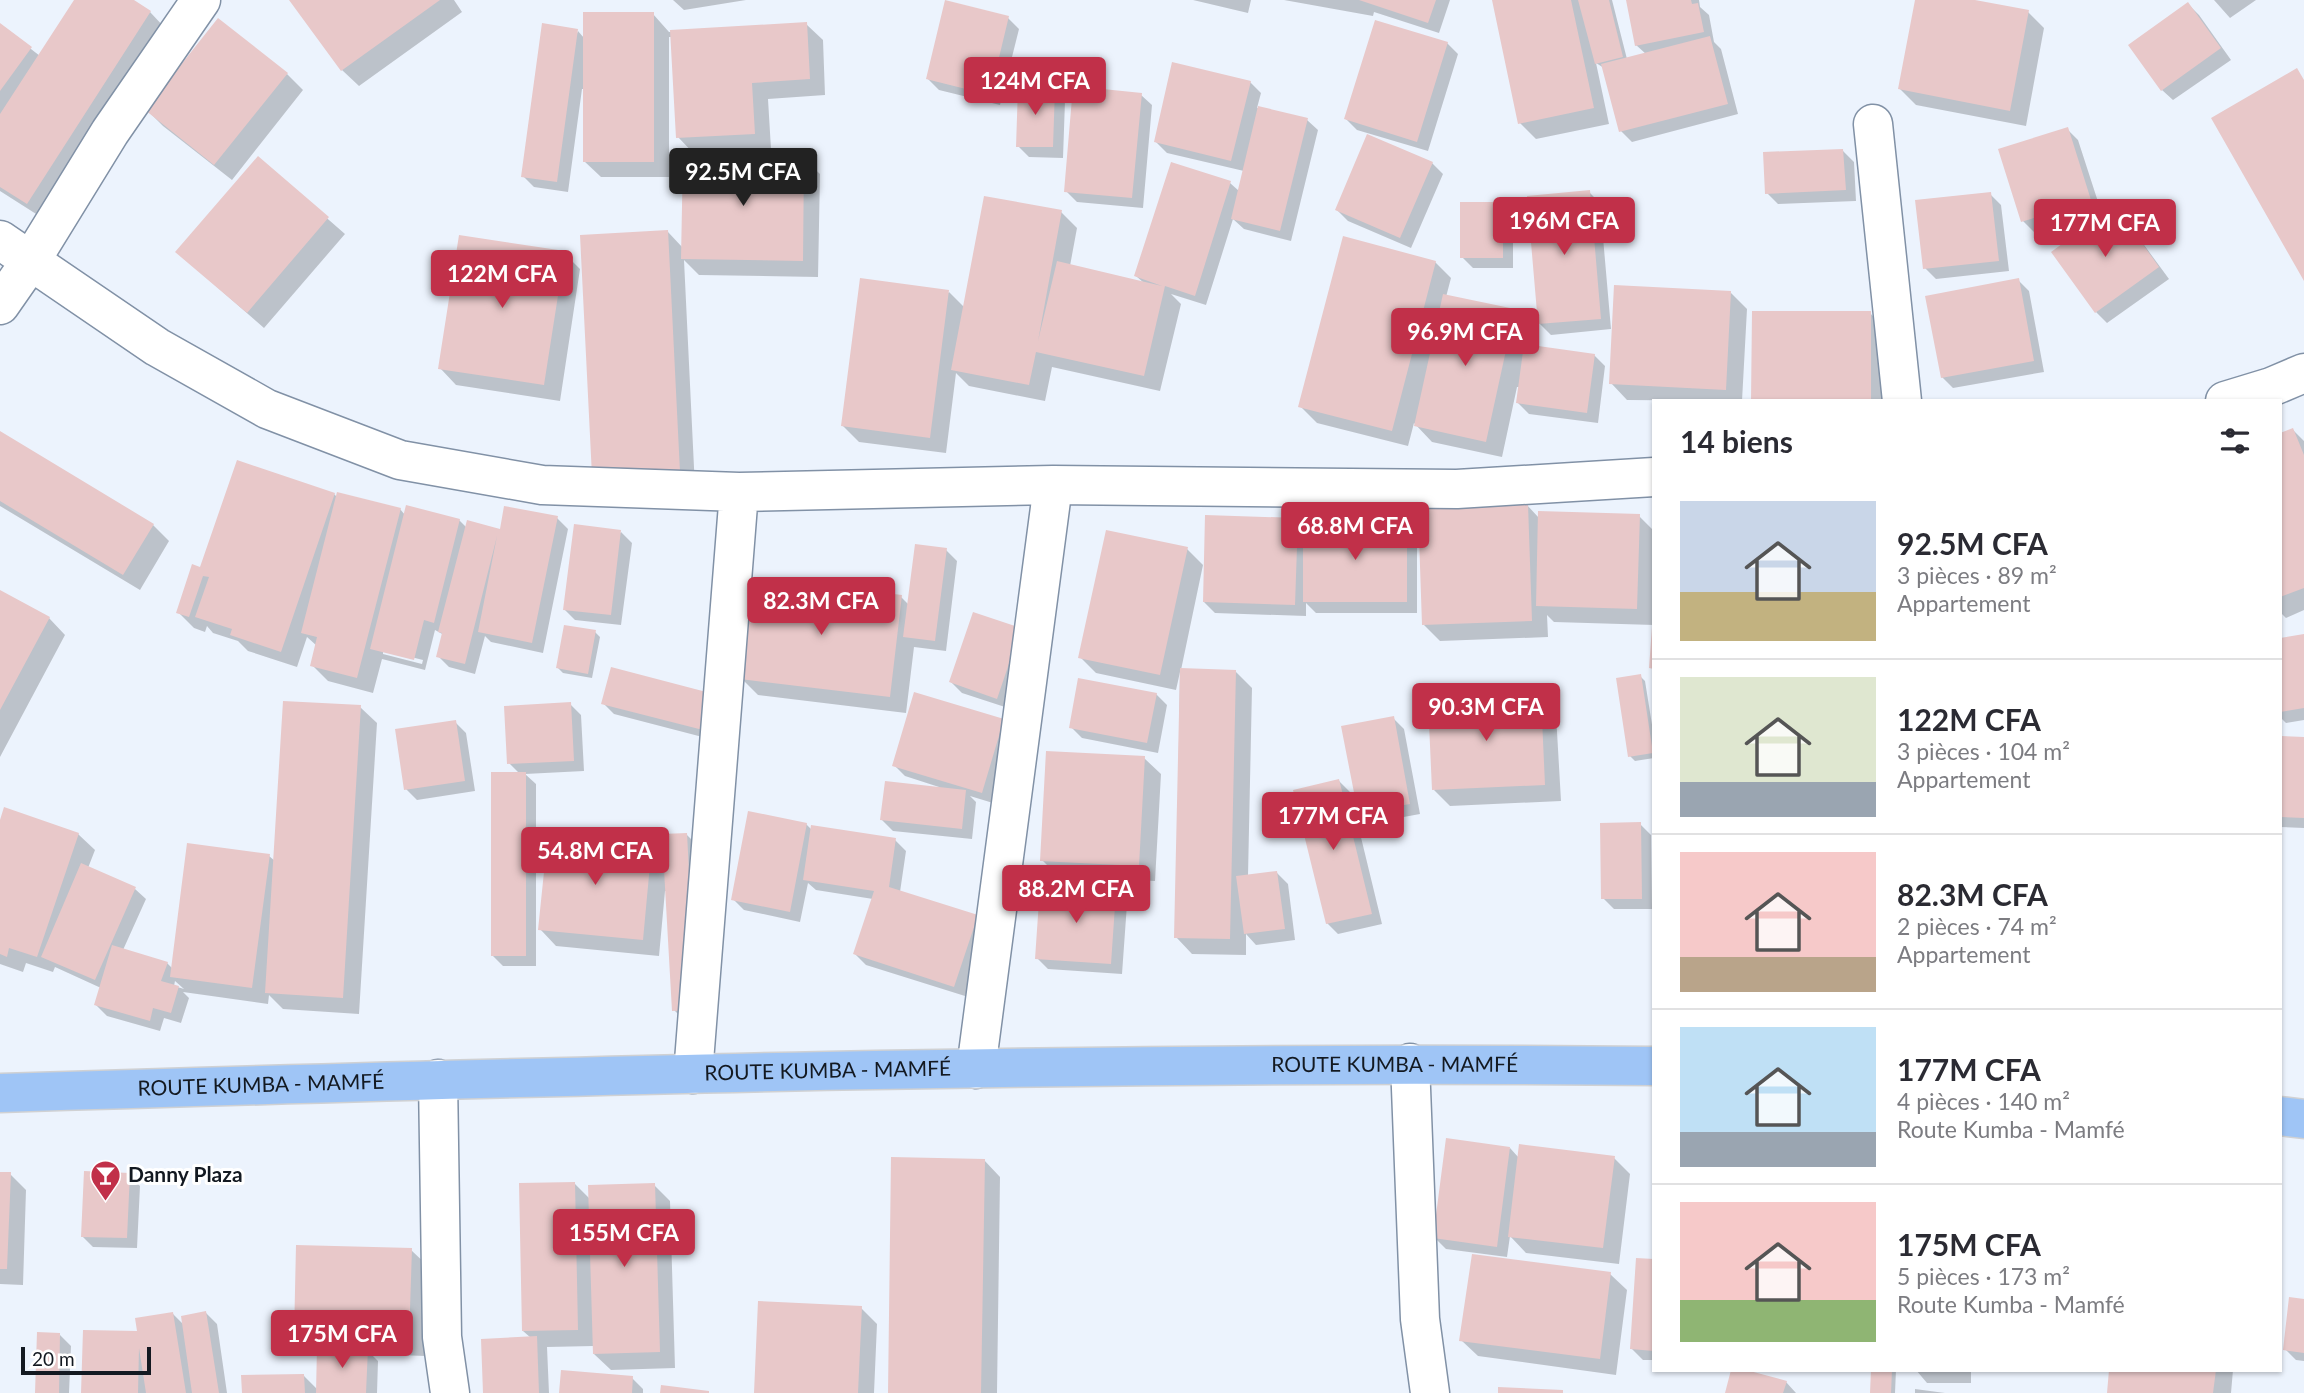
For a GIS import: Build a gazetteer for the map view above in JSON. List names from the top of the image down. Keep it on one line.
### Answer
{"streets":{"highway":["ROUTE KUMBA - MAMFÉ"]},"places":{"bar":["Danny Plaza"]},"scale_bar":"20 m","page":{"price":["124M CFA","92.5M CFA","196M CFA","177M CFA","122M CFA","96.9M CFA","68.8M CFA","82.3M CFA","90.3M CFA","177M CFA","54.8M CFA","88.2M CFA","155M CFA","175M CFA"],"heading":"14 biens","list":[{"name":"92.5M CFA","note":"3 pièces · 89 m² · Appartement"},{"name":"122M CFA","note":"3 pièces · 104 m² · Appartement"},{"name":"82.3M CFA","note":"2 pièces · 74 m² · Appartement"},{"name":"177M CFA","note":"4 pièces · 140 m² · Route Kumba - Mamfé"},{"name":"175M CFA","note":"5 pièces · 173 m² · Route Kumba - Mamfé"}],"scale":"20 m"}}
